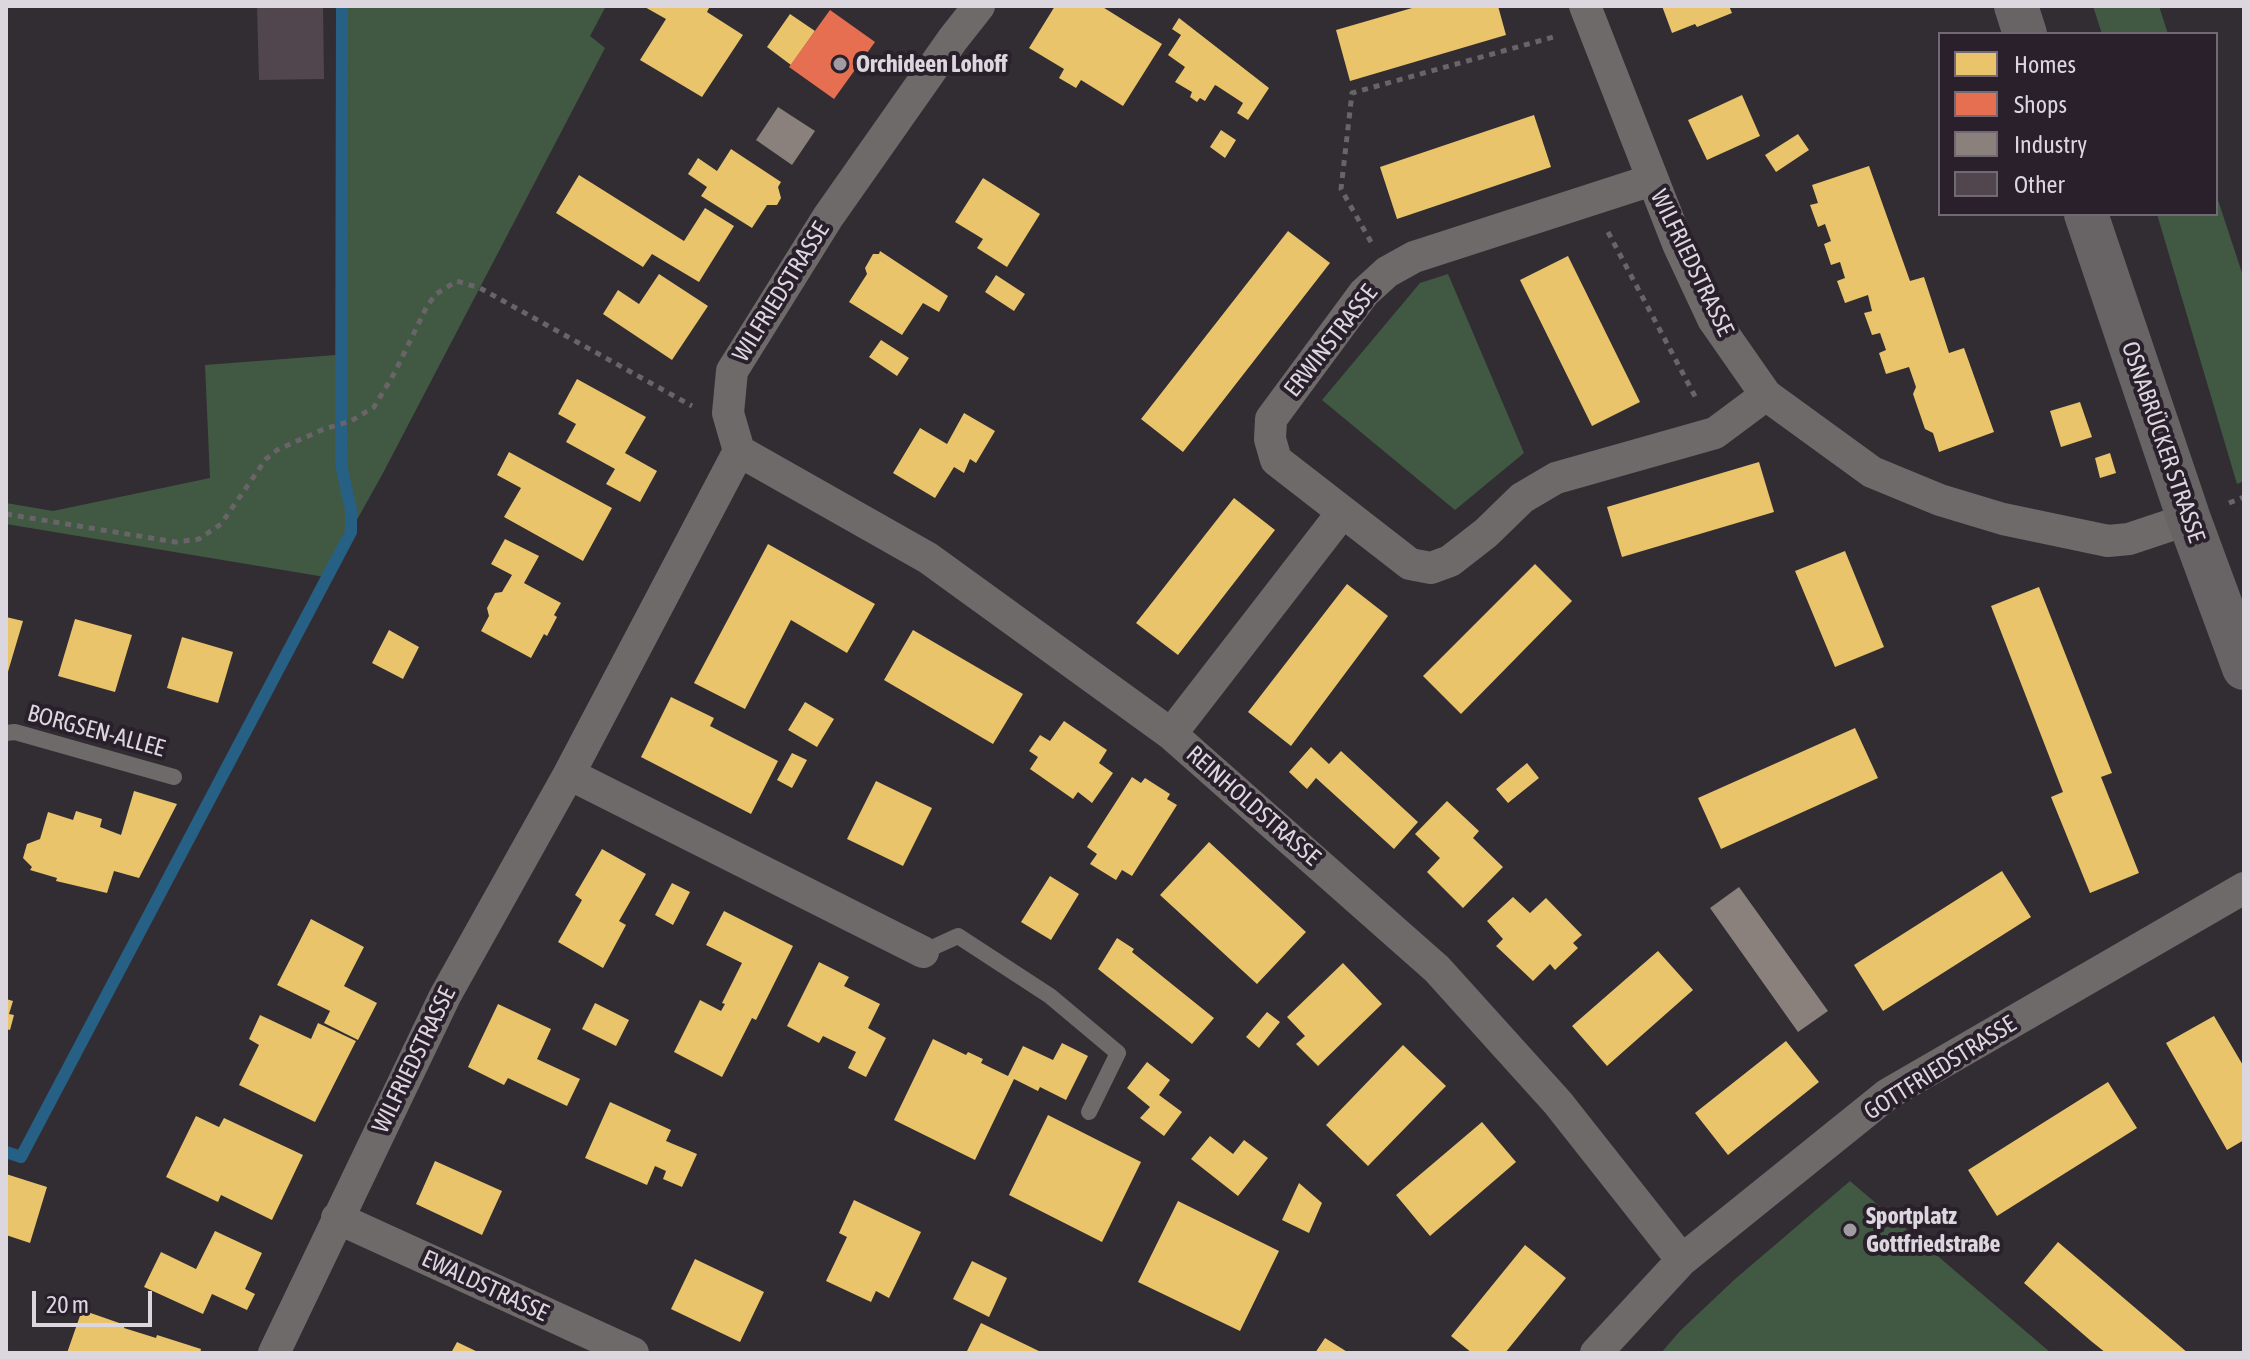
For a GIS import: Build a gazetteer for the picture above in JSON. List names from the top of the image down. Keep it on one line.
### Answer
{"streets":{"main road":["OSNABRÜCKER STRASSE"],"street":["WILFRIEDSTRASSE","ERWINSTRASSE","REINHOLDSTRASSE","GOTTFRIEDSTRASSE","EWALDSTRASSE"],"lane":["BORGSEN-ALLEE"]},"crossings":[["WILFRIEDSTRASSE","ERWINSTRASSE"],["WILFRIEDSTRASSE","OSNABRÜCKER STRASSE"],["WILFRIEDSTRASSE","REINHOLDSTRASSE"],["WILFRIEDSTRASSE","EWALDSTRASSE"],["REINHOLDSTRASSE","GOTTFRIEDSTRASSE"]],"places":["Orchideen Lohoff","Sportplatz Gottfriedstraße"],"legend":["Homes","Shops","Industry","Other"],"scale_bar":"20 m"}
